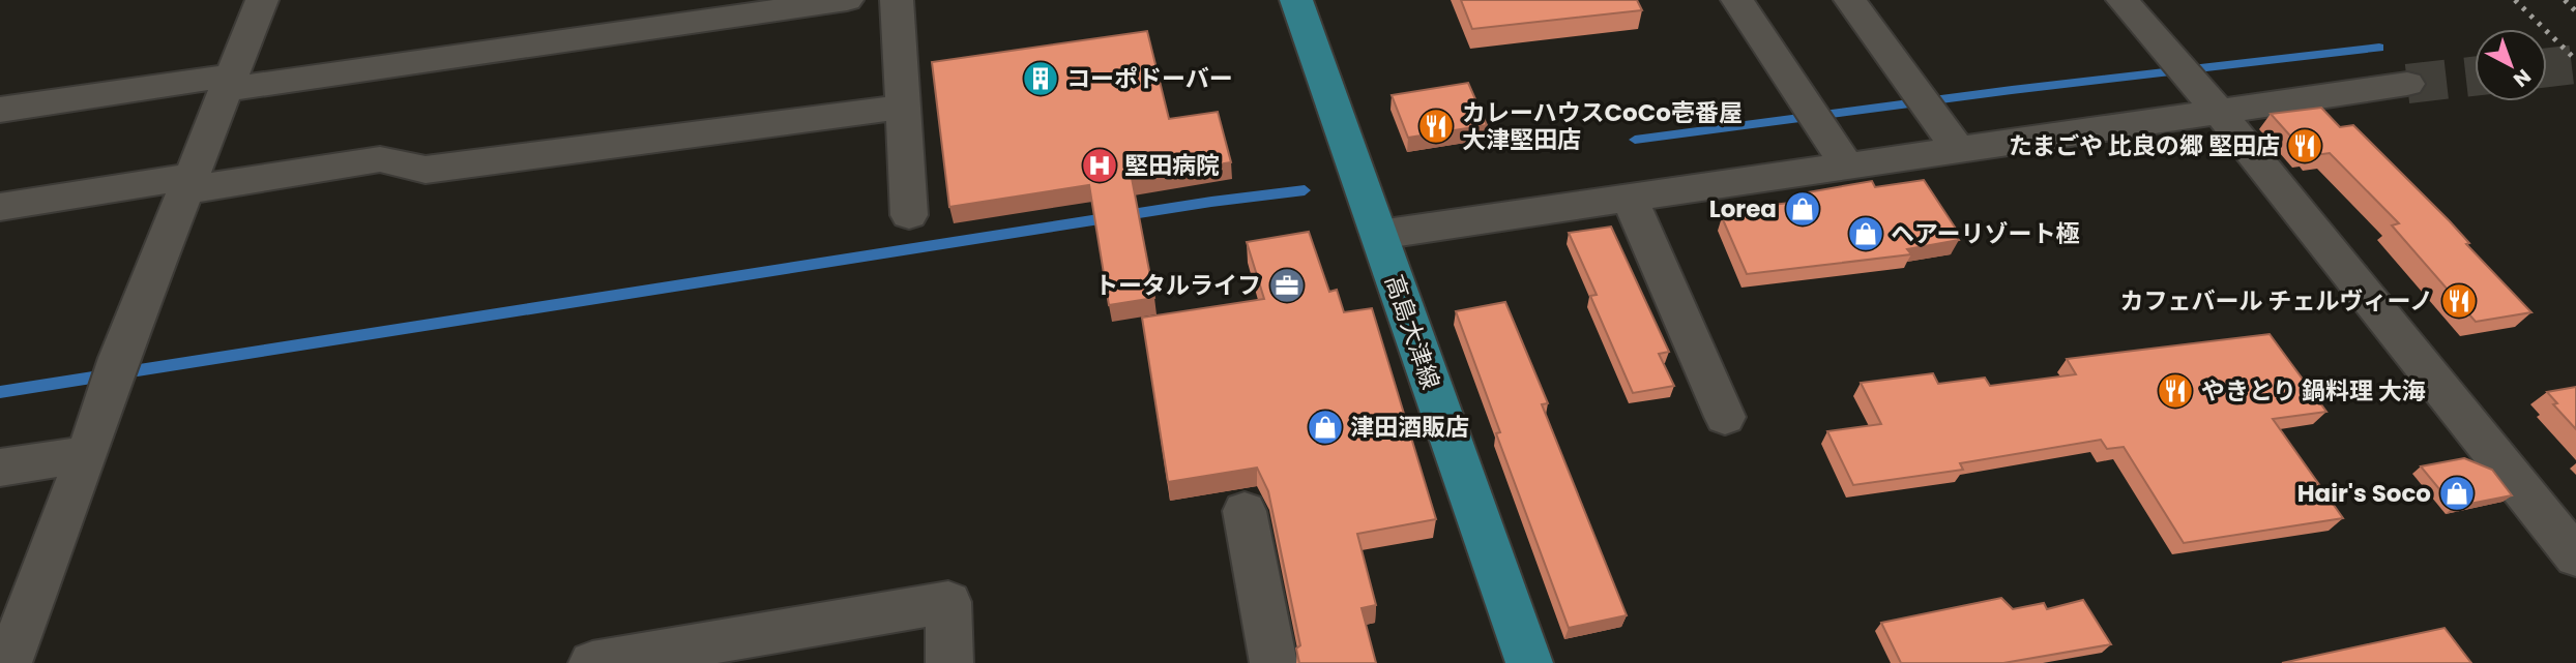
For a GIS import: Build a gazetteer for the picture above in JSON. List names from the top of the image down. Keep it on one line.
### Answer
{"streets":{"main road":["高島大津線"]},"places":{"building":["コーポドーバー"],"restaurant":["カレーハウスCoCo壱番屋 大津堅田店","たまごや 比良の郷 堅田店","カフェバール チェルヴィーノ","やきとり 鍋料理 大海"],"hospital":["堅田病院"],"shop":["Lorea","ヘアーリゾート極","津田酒販店","Hair's Soco"],"office":["トータルライフ"]},"north":"bottom right"}
